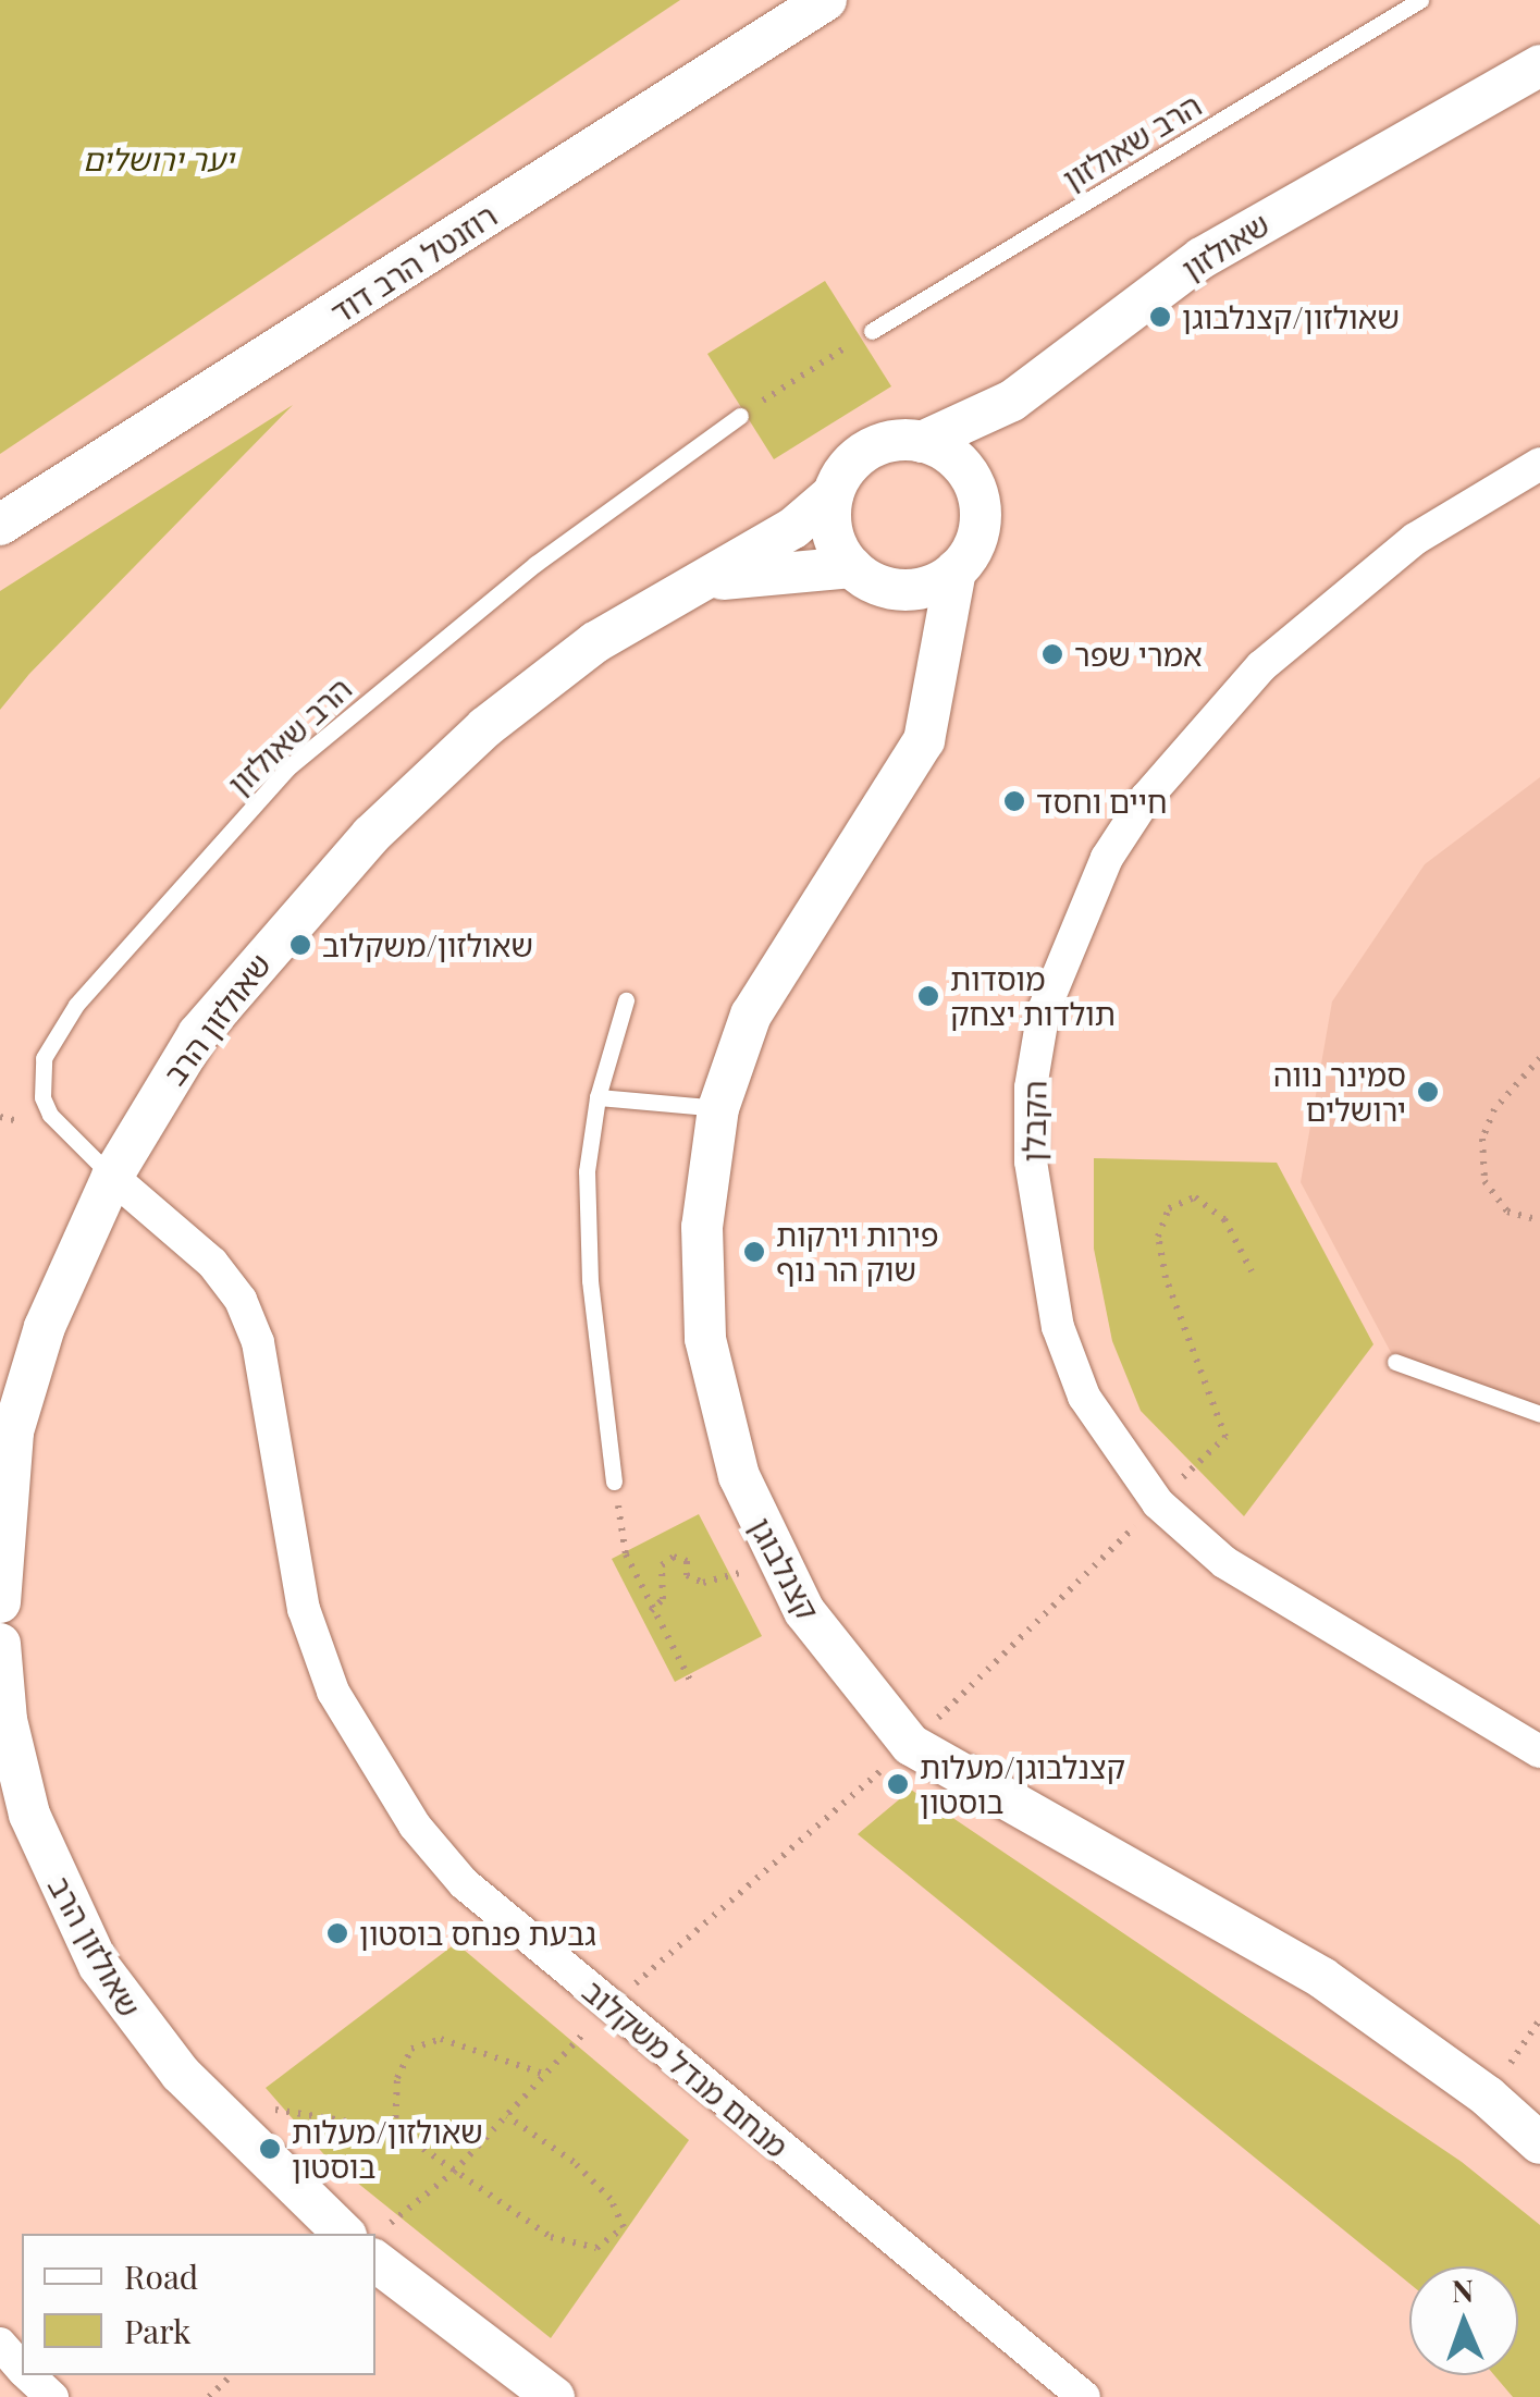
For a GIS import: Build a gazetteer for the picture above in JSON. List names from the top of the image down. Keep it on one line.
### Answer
{"streets":{"street":["שאולזון","רוזנטל הרב דוד","שאולזון הרב","הקבלן","קצנלבוגן","מנחם מנדל משקלוב"],"lane":["הרב שאולזון"]},"crossings":[["הרב שאולזון","שאולזון הרב"],["הרב שאולזון","מנחם מנדל משקלוב"],["שאולזון","שאולזון הרב"],["שאולזון","קצנלבוגן"],["שאולזון הרב","קצנלבוגן"],["שאולזון הרב","מנחם מנדל משקלוב"]],"parks":["יער ירושלים"],"places":["שאולזון/קצנלבוגן","אמרי שפר","חיים וחסד","שאולזון/משקלוב","מוסדות תולדות יצחק","סמינר נווה ירושלים","פירות וירקות שוק הר נוף","קצנלבוגן/מעלות בוסטון","גבעת פנחס בוסטון","שאולזון/מעלות בוסטון"],"legend":["Road","Park"],"north":"top"}
